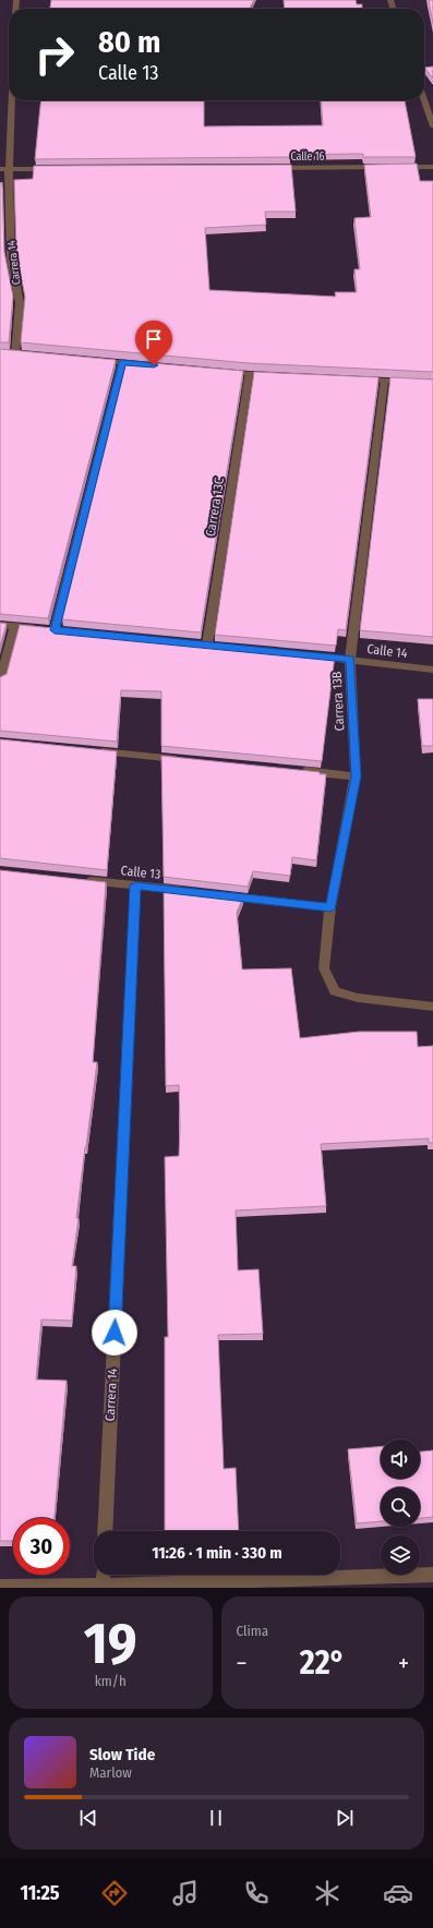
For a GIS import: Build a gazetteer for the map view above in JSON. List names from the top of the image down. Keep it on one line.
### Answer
{"streets":{"street":["Calle 16","Carrera 14","Carrera 13C","Calle 14","Carrera 13B","Calle 13"]},"crossings":[["Carrera 14","Calle 13"],["Calle 14","Carrera 13B"]],"page":{"turn":["80 m","Calle 13"],"limit":"30","trip":"11:26 · 1 min · 330 m","tile":[["19","km/h"],"Clima"],"heat":["−","22°","+"],"song":["Slow Tide","Marlow"],"tabs":"11:25"}}
